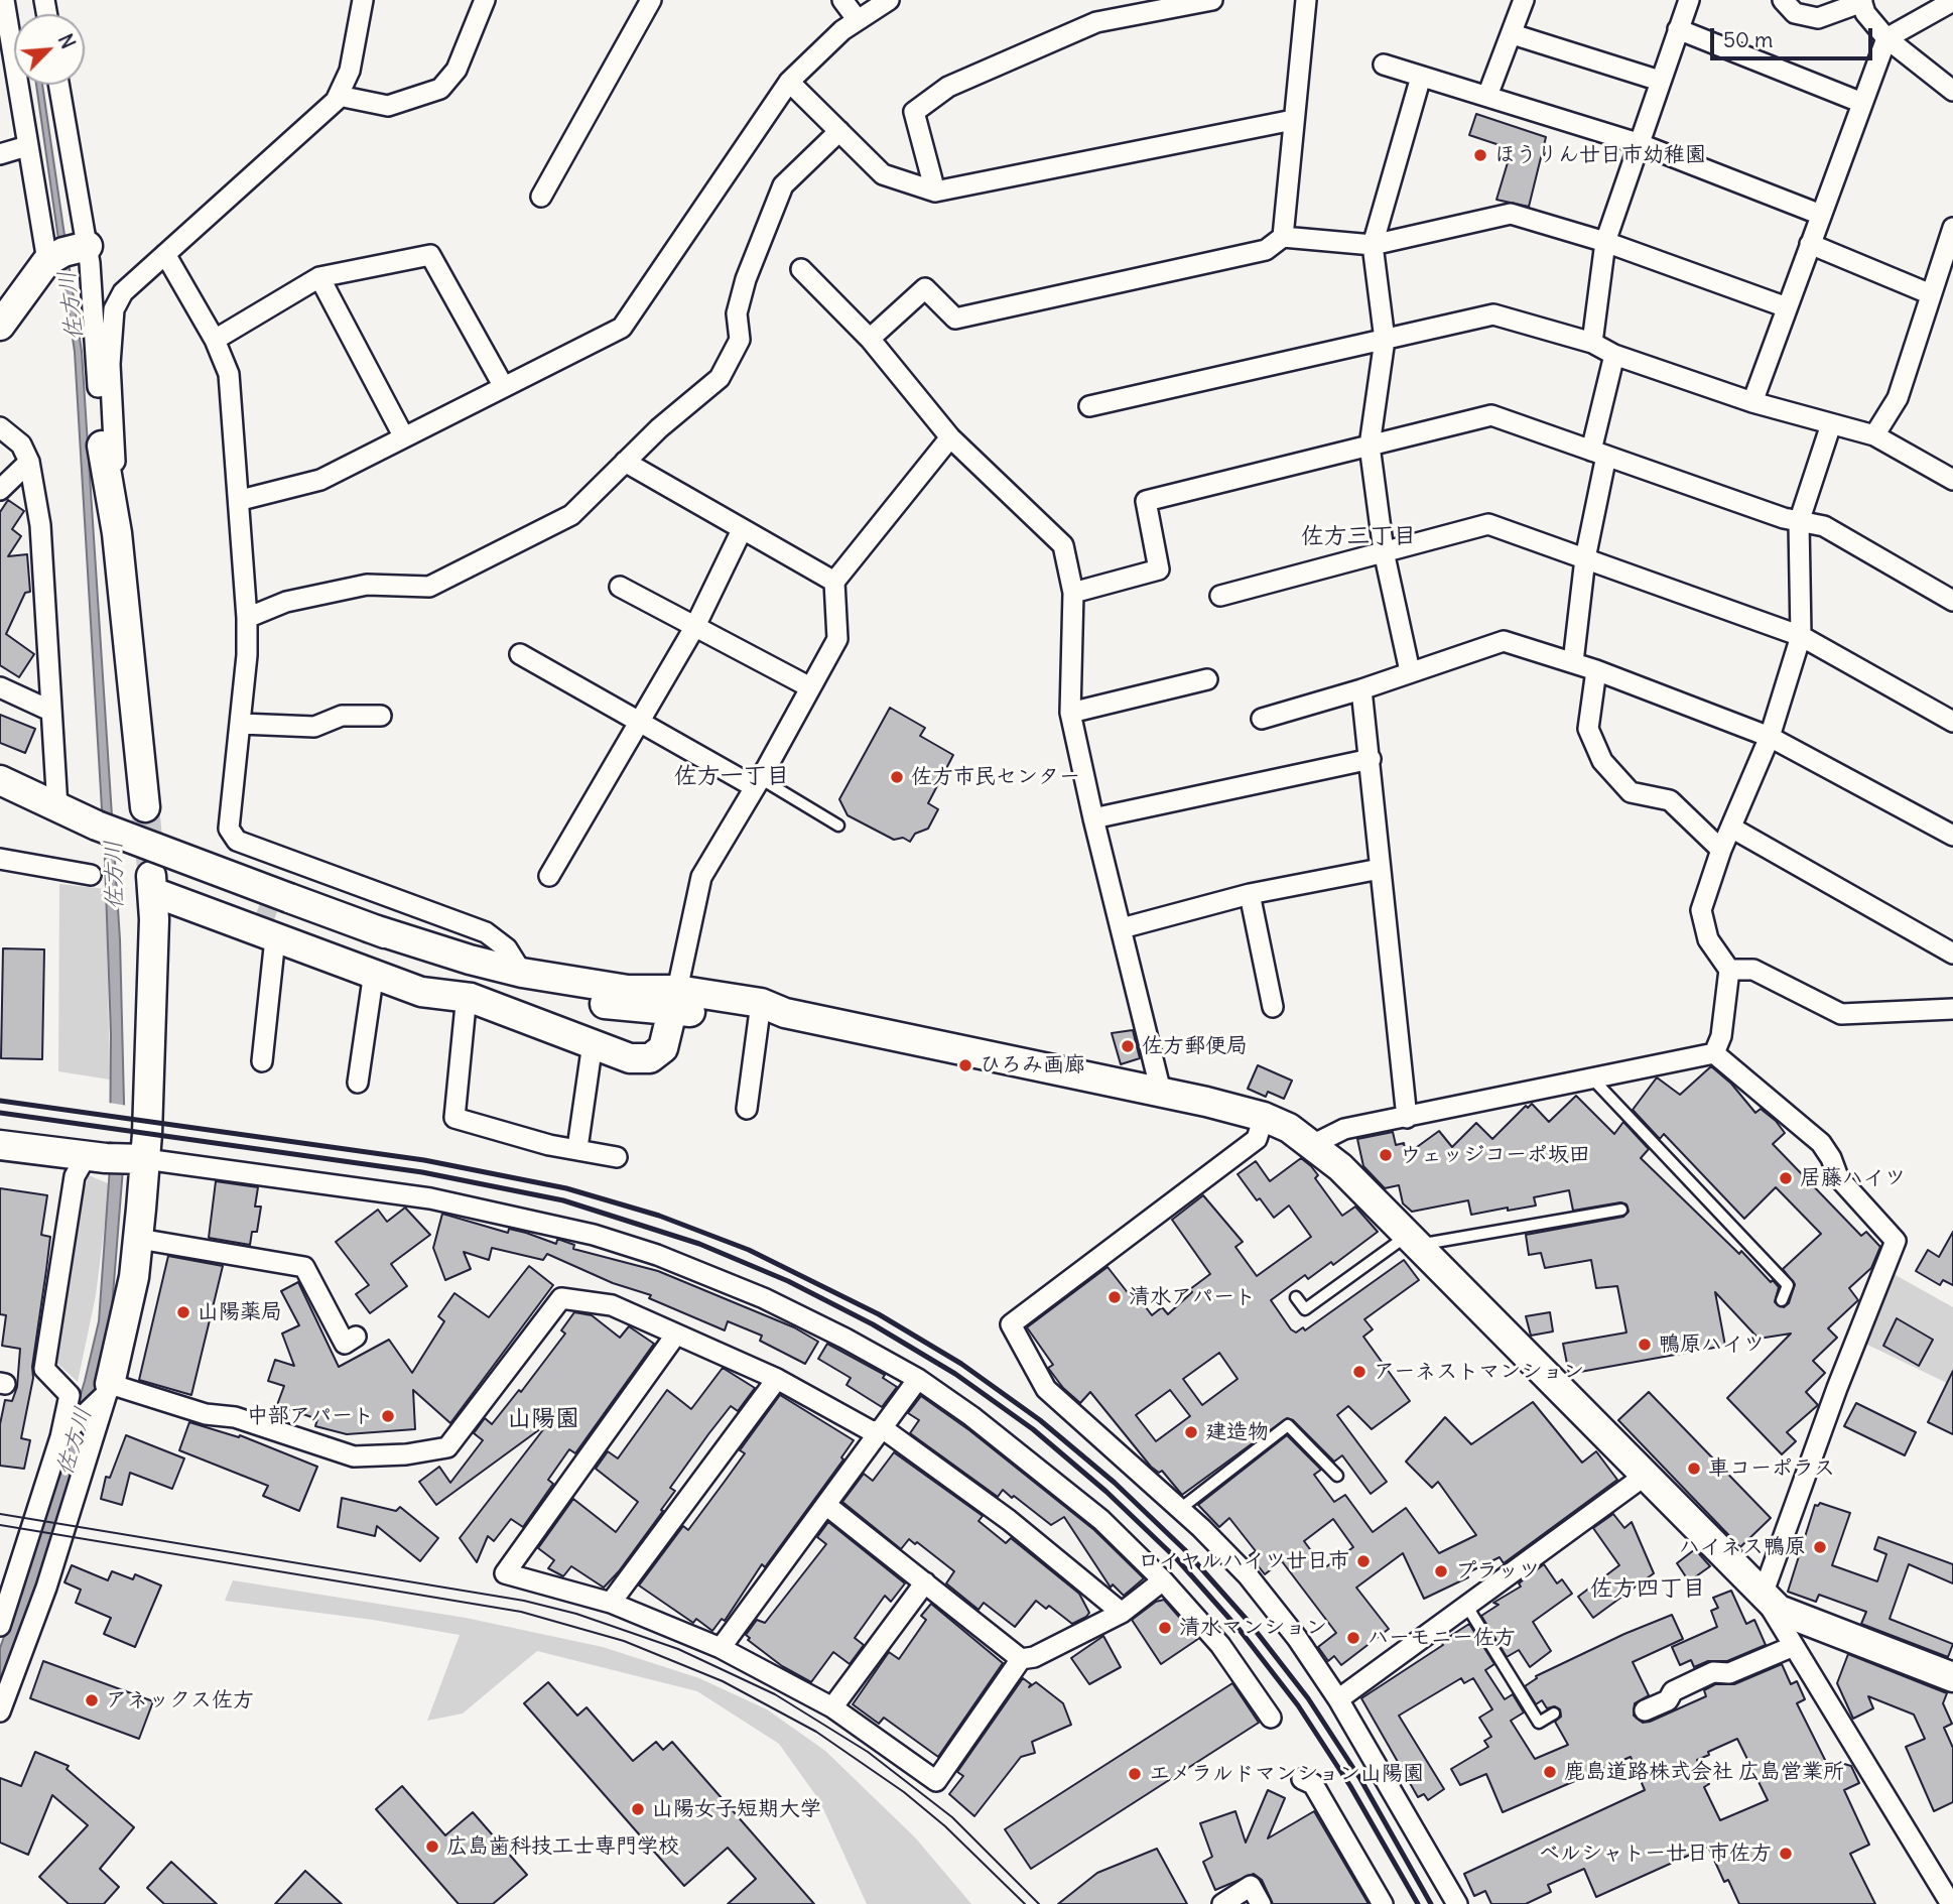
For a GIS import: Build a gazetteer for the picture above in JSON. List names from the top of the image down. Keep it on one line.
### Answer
{"districts":["佐方三丁目","佐方一丁目","山陽園","佐方四丁目"],"water":["佐方川"],"places":["ほうりん廿日市幼稚園","佐方市民センター","佐方郵便局","ひろみ画廊","ウェッジコーポ坂田","居藤ハイツ","清水アパート","山陽薬局","鴨原ハイツ","アーネストマンション","中部アパート","建造物","車コーポラス","ハイネス鴨原","ロイヤルハイツ廿日市","プラッツ","清水マンション","ハーモニー佐方","アネックス佐方","鹿島道路株式会社 広島営業所","エメラルドマンション山陽園","山陽女子短期大学","広島歯科技工士専門学校","ベルシャトー廿日市佐方"],"scale_bar":"50 m","north":"top right"}
